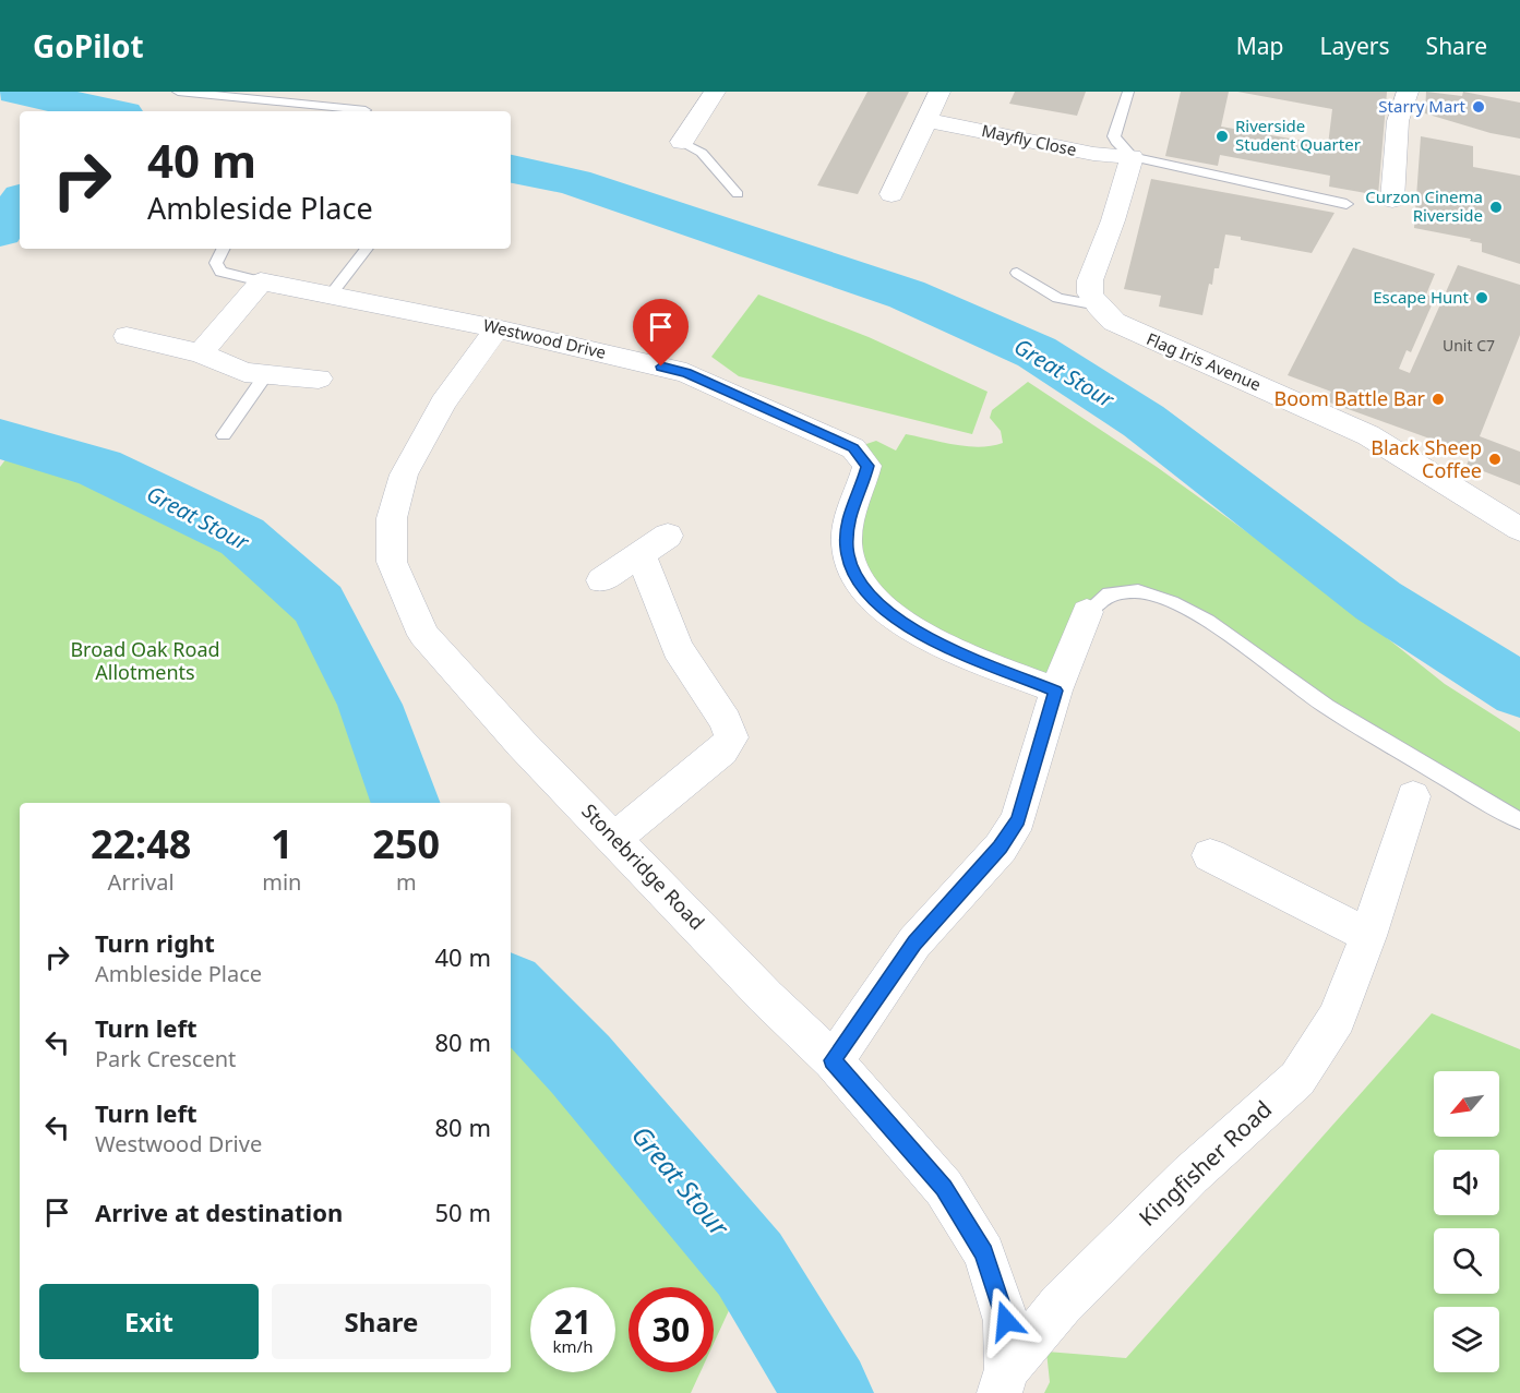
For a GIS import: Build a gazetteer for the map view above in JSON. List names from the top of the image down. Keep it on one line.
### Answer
{"streets":{"street":["Mayfly Close","Westwood Drive","Flag Iris Avenue","Stonebridge Road","Kingfisher Road"]},"crossings":[["Westwood Drive","Stonebridge Road"],["Stonebridge Road","Kingfisher Road"]],"water":["Great Stour"],"parks":["Broad Oak Road Allotments"],"places":["Starry Mart","Riverside Student Quarter","Curzon Cinema Riverside","Escape Hunt","Boom Battle Bar","Black Sheep Coffee"],"house_numbers":["Unit C7"],"north":"bottom left","page":{"header":"GoPilot","nav":["Map","Layers","Share"],"turn":["40 m","Ambleside Place"],"eta":["22:48","Arrival","1","min","250","m"],"list":[{"name":"Turn right","note":"Ambleside Place","value":"40 m"},{"name":"Turn left","note":"Park Crescent","value":"80 m"},{"name":"Turn left","note":"Westwood Drive","value":"80 m"},{"name":"Arrive at destination","value":"50 m"}],"buttons":["Exit","Share"],"speed":"21 km/h","limit":"30"}}
